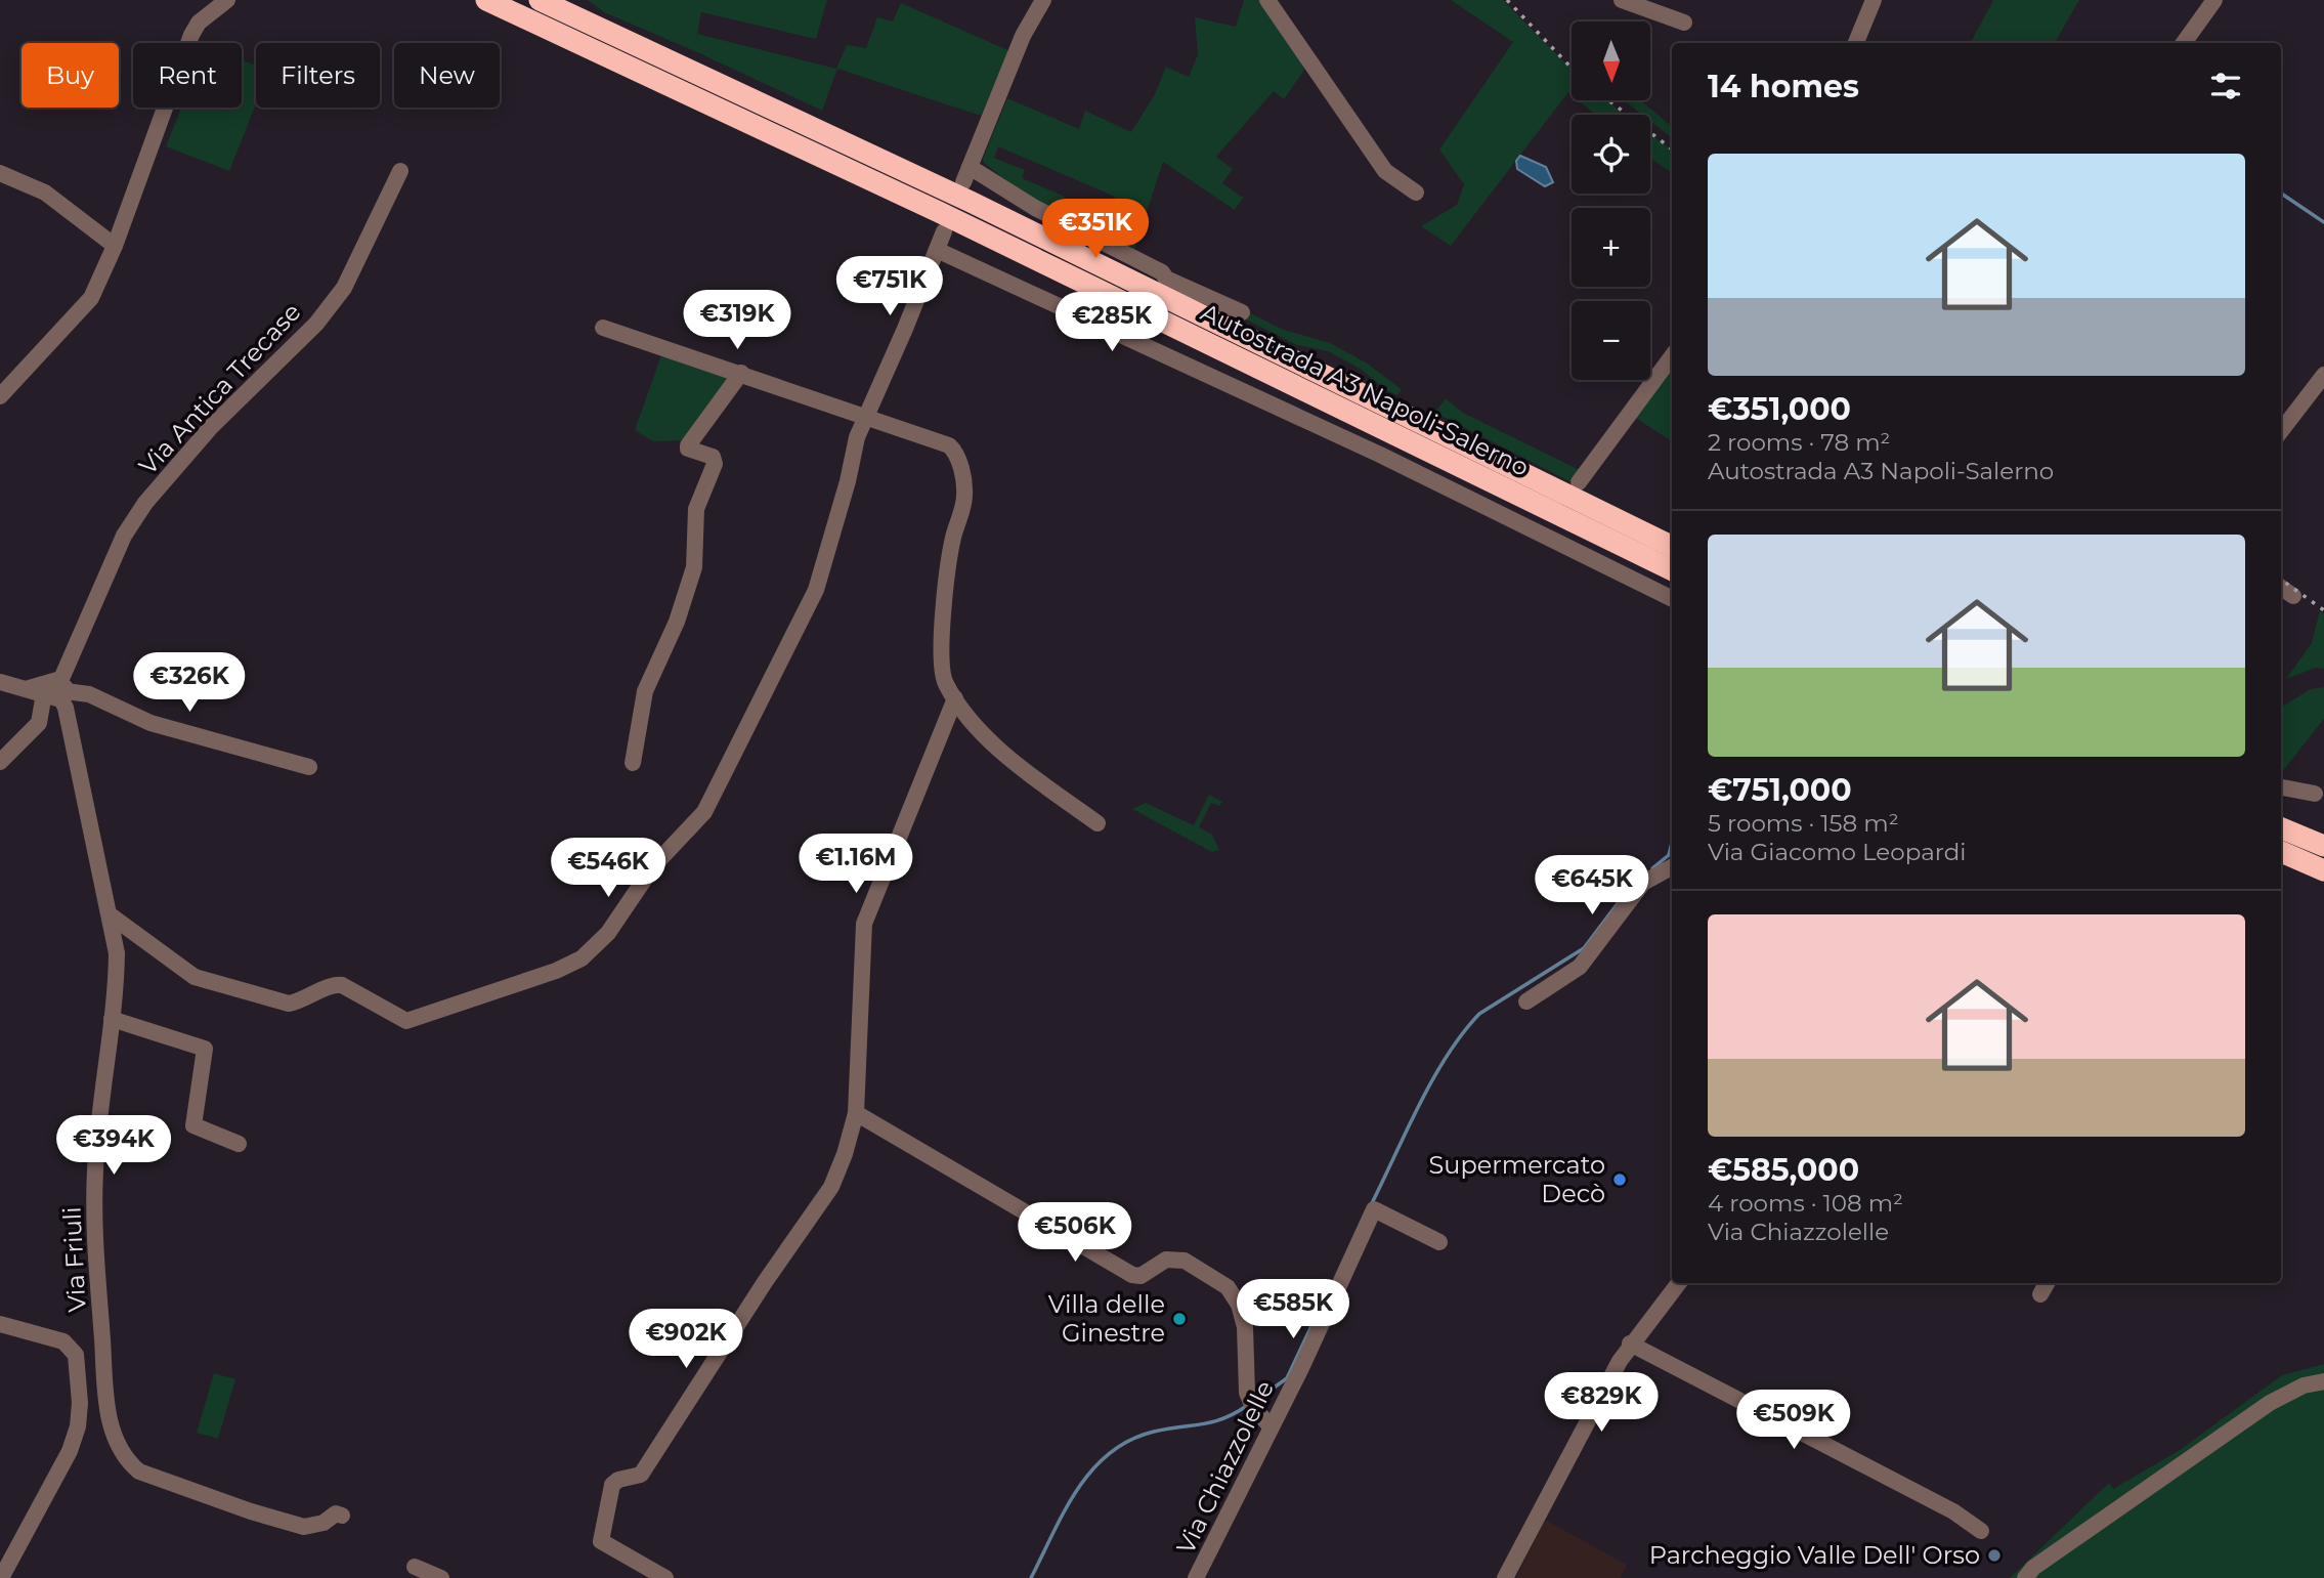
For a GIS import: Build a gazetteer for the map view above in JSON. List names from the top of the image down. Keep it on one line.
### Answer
{"streets":{"highway":["Autostrada A3 Napoli-Salerno"],"street":["Via Antica Trecase","Via Friuli","Via Chiazzolelle"]},"crossings":[["Via Antica Trecase","Via Friuli"]],"places":["Supermercato Decò","Villa delle Ginestre","Parcheggio Valle Dell' Orso"],"north":"bottom","page":{"map_buttons":["+","−"],"chip":["Buy","Rent","Filters","New"],"heading":"14 homes","list":[{"name":"€351,000","note":"2 rooms · 78 m² · Autostrada A3 Napoli-Salerno"},{"name":"€751,000","note":"5 rooms · 158 m² · Via Giacomo Leopardi"},{"name":"€585,000","note":"4 rooms · 108 m² · Via Chiazzolelle"}],"price":["€351K","€751K","€319K","€285K","€326K","€1.16M","€546K","€645K","€394K","€506K","€585K","€902K","€829K","€509K"]}}
